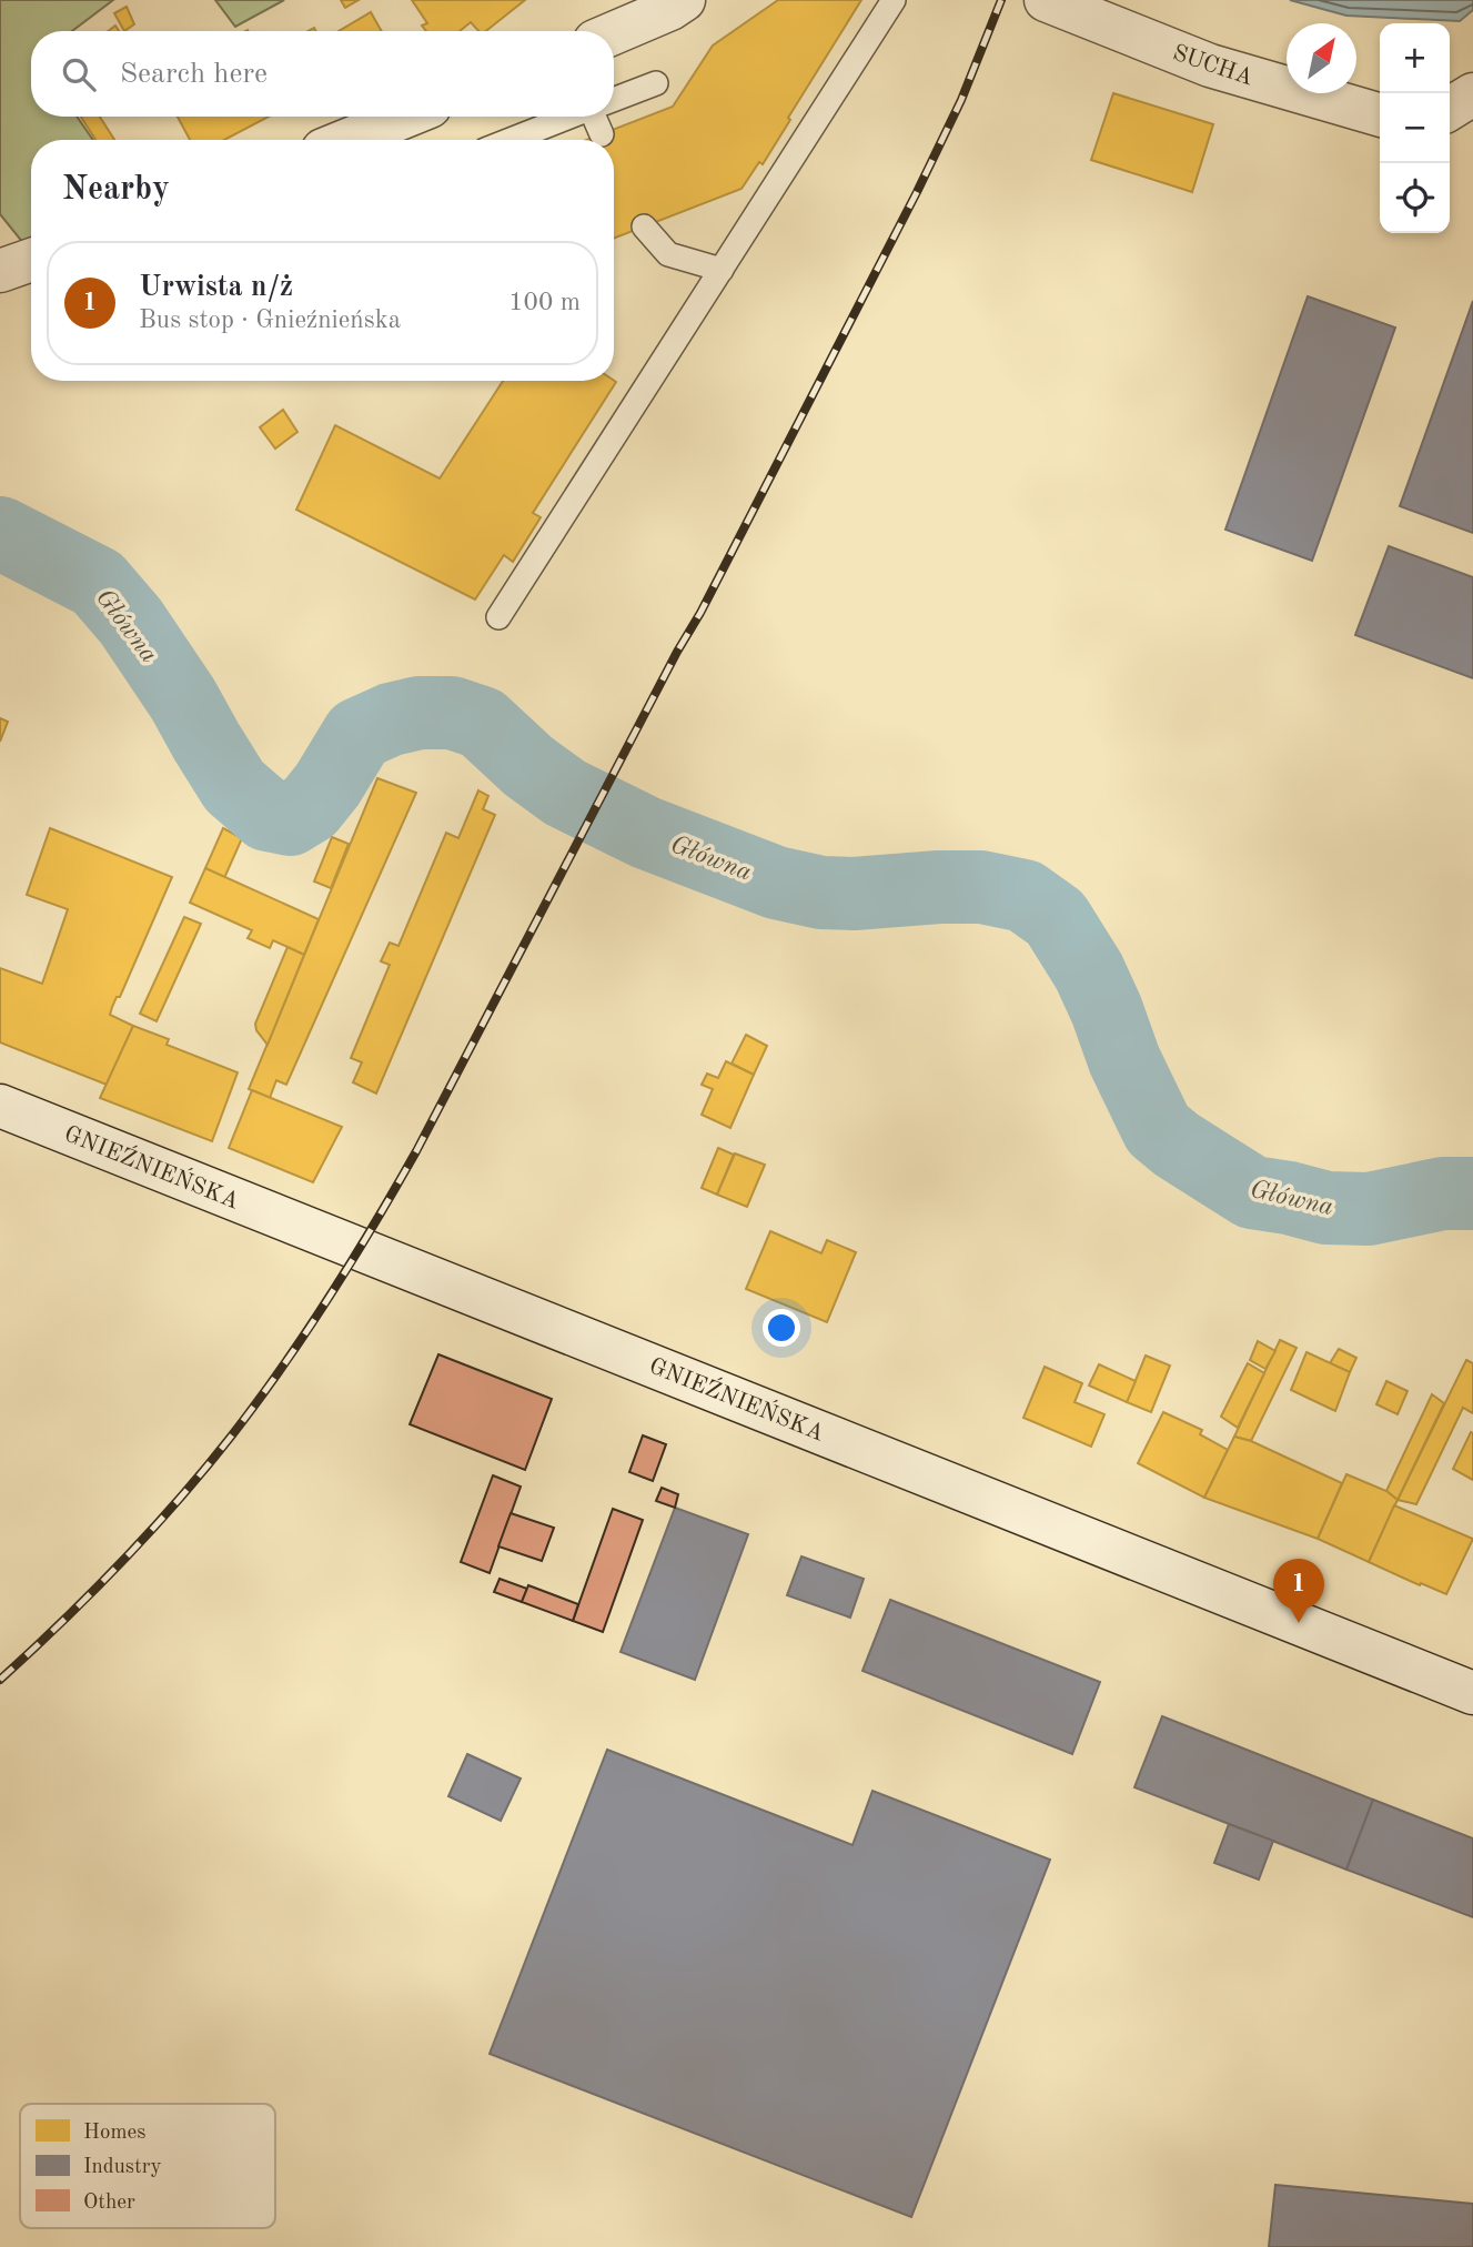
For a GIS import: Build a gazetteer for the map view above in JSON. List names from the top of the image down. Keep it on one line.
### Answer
{"streets":{"street":["SUCHA","GNIEŹNIEŃSKA"]},"water":["Główna"],"legend":["Homes","Industry","Other"],"north":"top right","page":{"map_buttons":["+","−"],"search":"Search here","heading":"Nearby","list":[{"mark":"1","name":"Urwista n/ż","note":"Bus stop · Gnieźnieńska","value":"100 m"}],"pins":"1"}}
